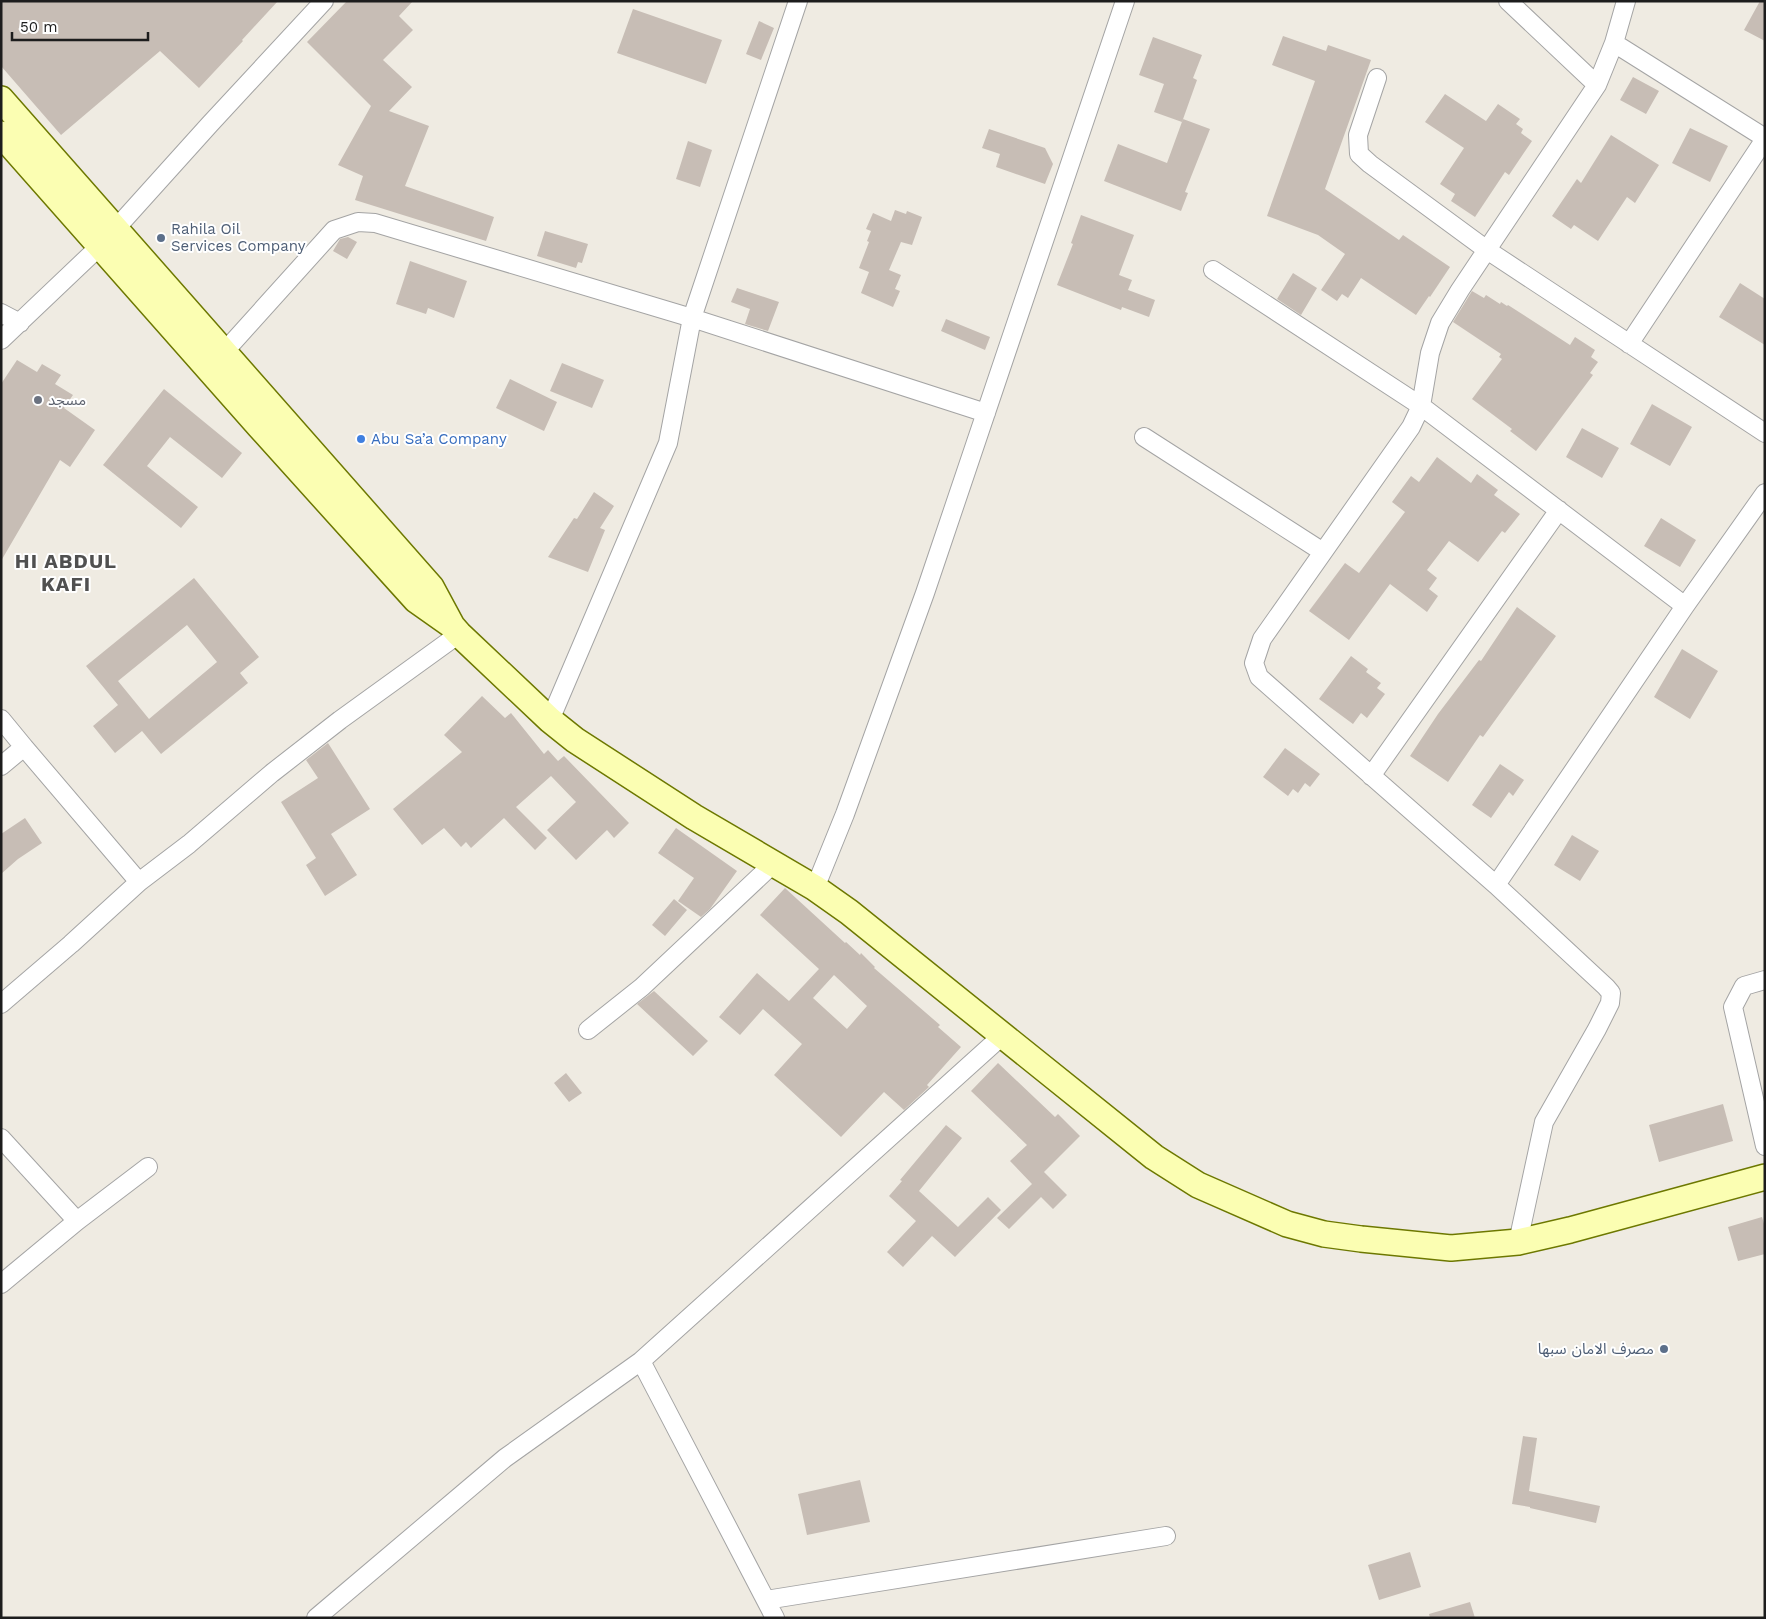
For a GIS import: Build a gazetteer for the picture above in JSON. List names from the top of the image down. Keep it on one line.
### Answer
{"districts":["HI ABDUL KAFI"],"places":["Rahila Oil Services Company","مسجد","Abu Sa’a Company","مصرف الامان سبها"],"scale_bar":"50 m"}
